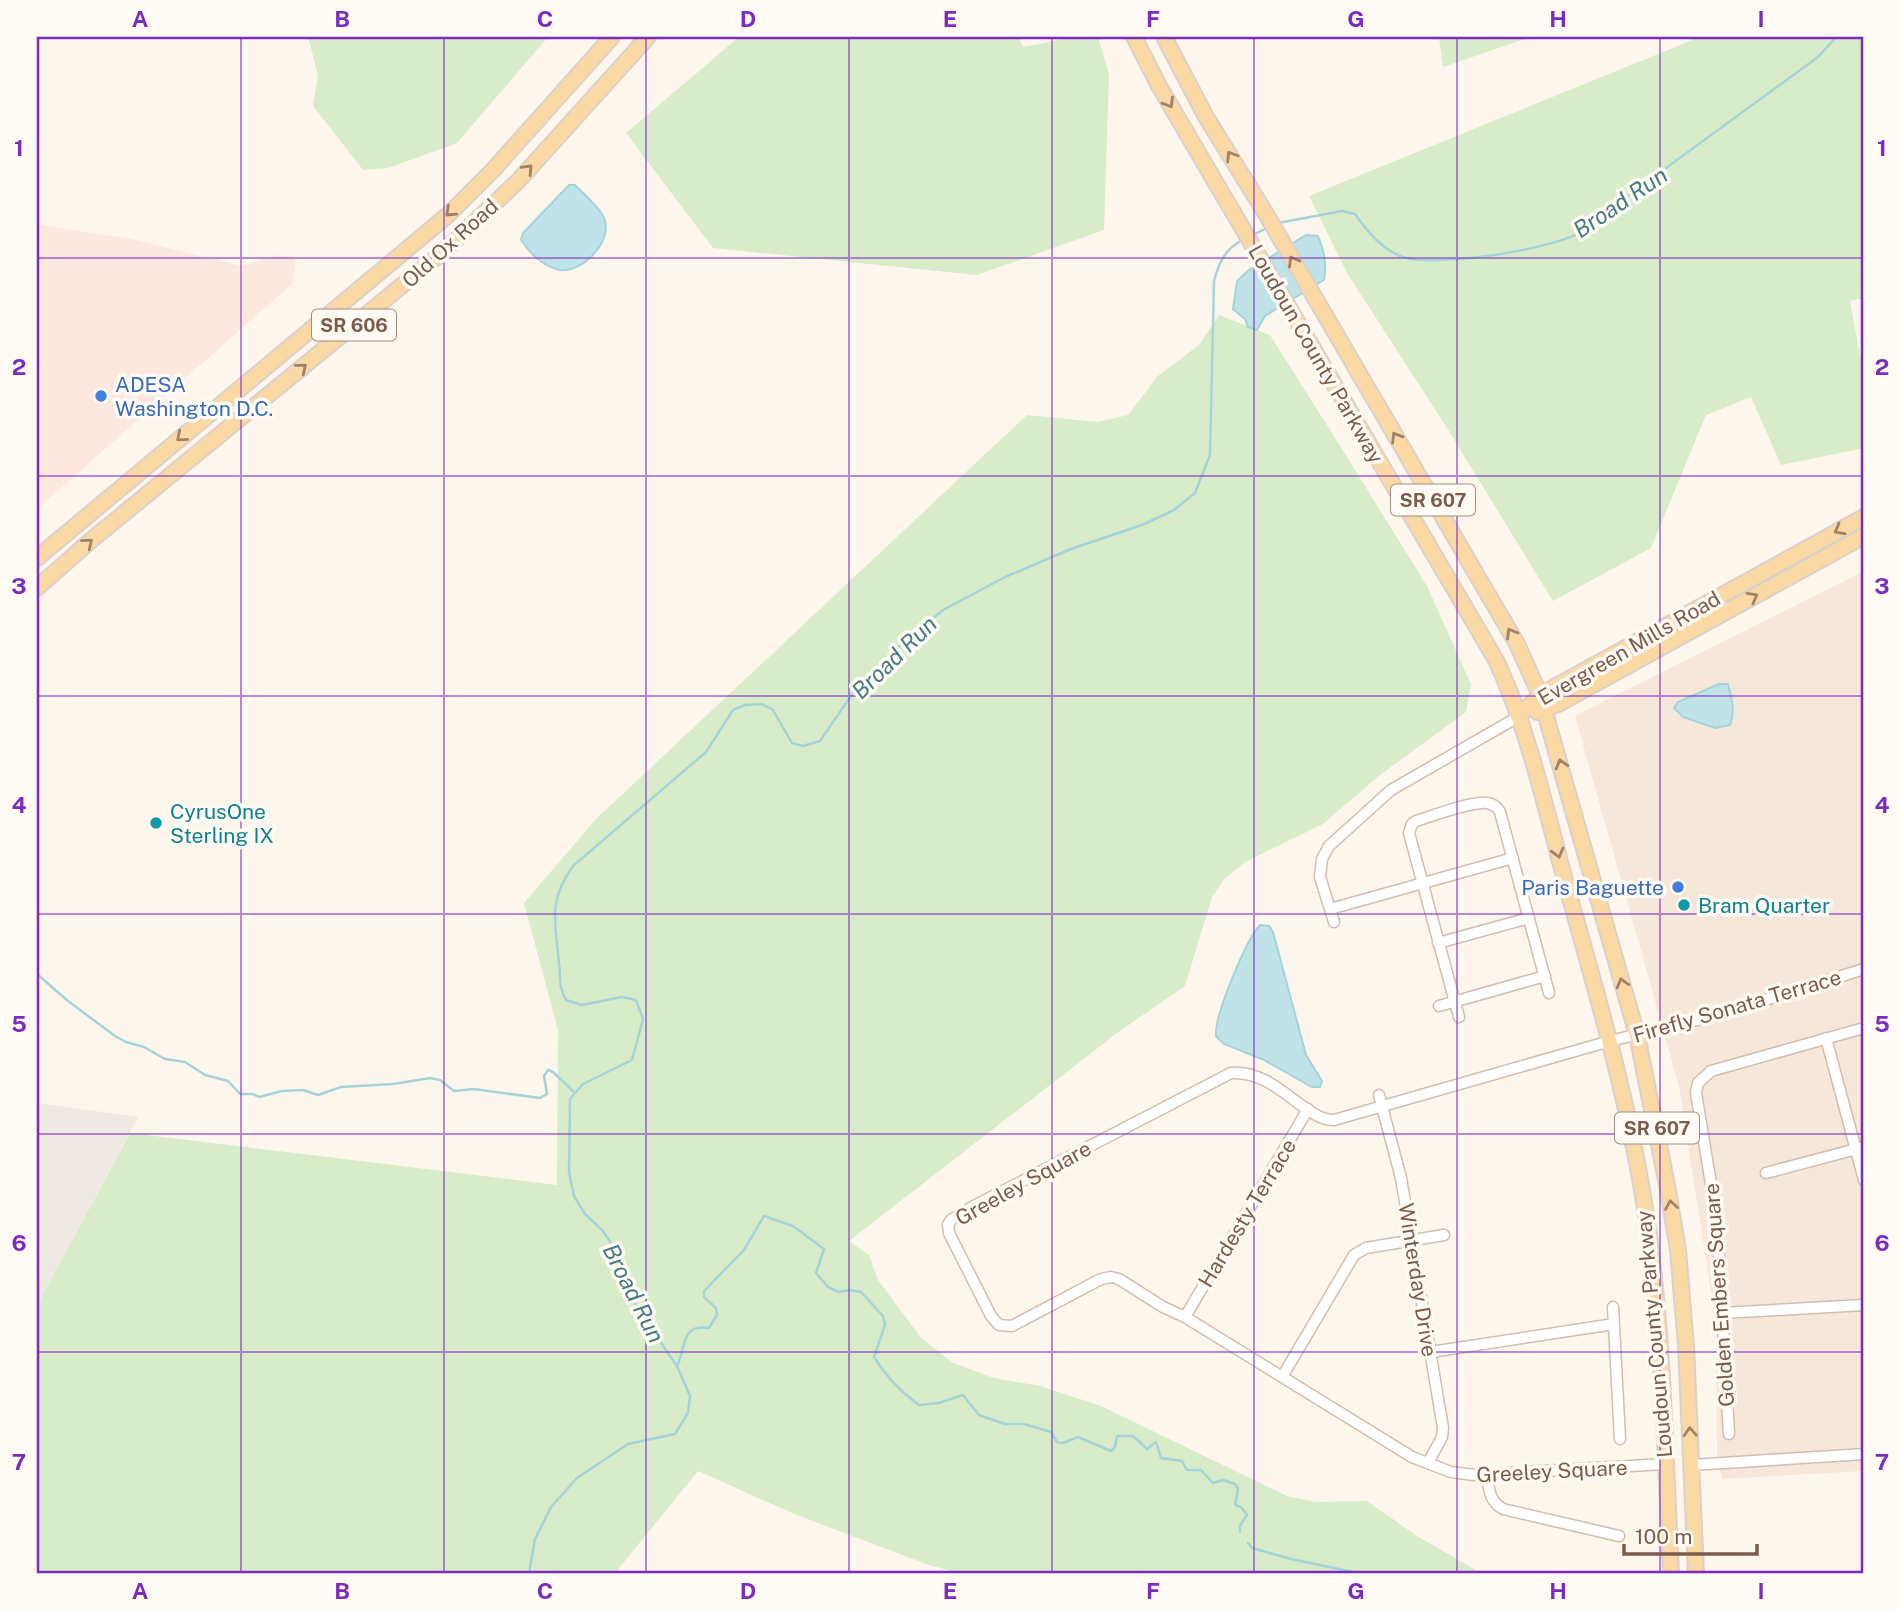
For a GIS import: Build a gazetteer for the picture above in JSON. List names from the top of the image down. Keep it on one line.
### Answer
{"streets":{"main road":["Old Ox Road","SR 606","Loudoun County Parkway","SR 607","Evergreen Mills Road"],"street":["Firefly Sonata Terrace","Greeley Square","Hardesty Terrace","Winterday Drive","Golden Embers Square"]},"crossings":[["Loudoun County Parkway","Evergreen Mills Road"],["Loudoun County Parkway","Firefly Sonata Terrace"],["Loudoun County Parkway","Greeley Square"],["Firefly Sonata Terrace","Greeley Square"],["Greeley Square","Hardesty Terrace"],["Greeley Square","Winterday Drive"]],"water":["Broad Run"],"places":["ADESA Washington D.C.","CyrusOne Sterling IX","Paris Baguette","Bram Quarter"],"scale_bar":"100 m","grid":{"columns":["A","B","C","D","E","F","G","H","I"],"rows":["1","2","3","4","5","6","7"]}}
